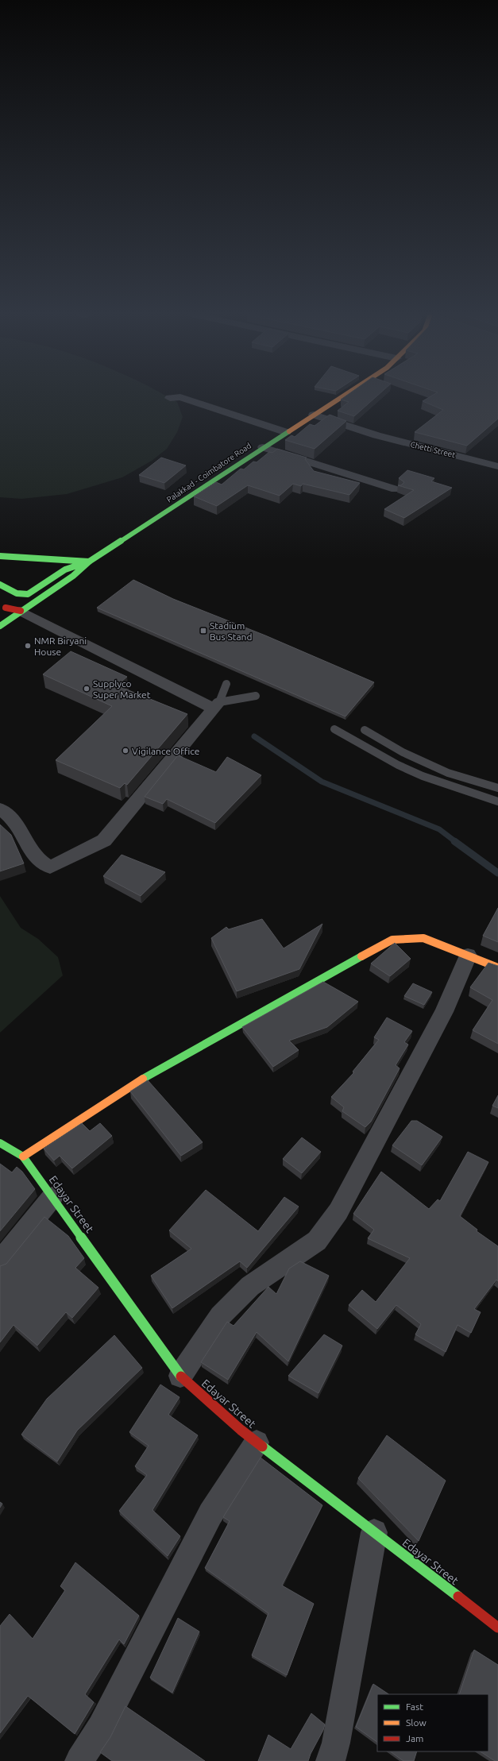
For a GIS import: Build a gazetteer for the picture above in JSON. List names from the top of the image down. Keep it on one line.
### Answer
{"streets":{"main road":["Palakkad - Coimbatore Road","Edayar Street"],"street":["Chetti Street"]},"crossings":[["Chetti Street","Palakkad - Coimbatore Road"]],"places":{"transit":["Stadium Bus Stand"],"other":["NMR Biryani House","Supplyco Super Market","Vigilance Office"]},"legend":["Fast","Slow","Jam"]}
